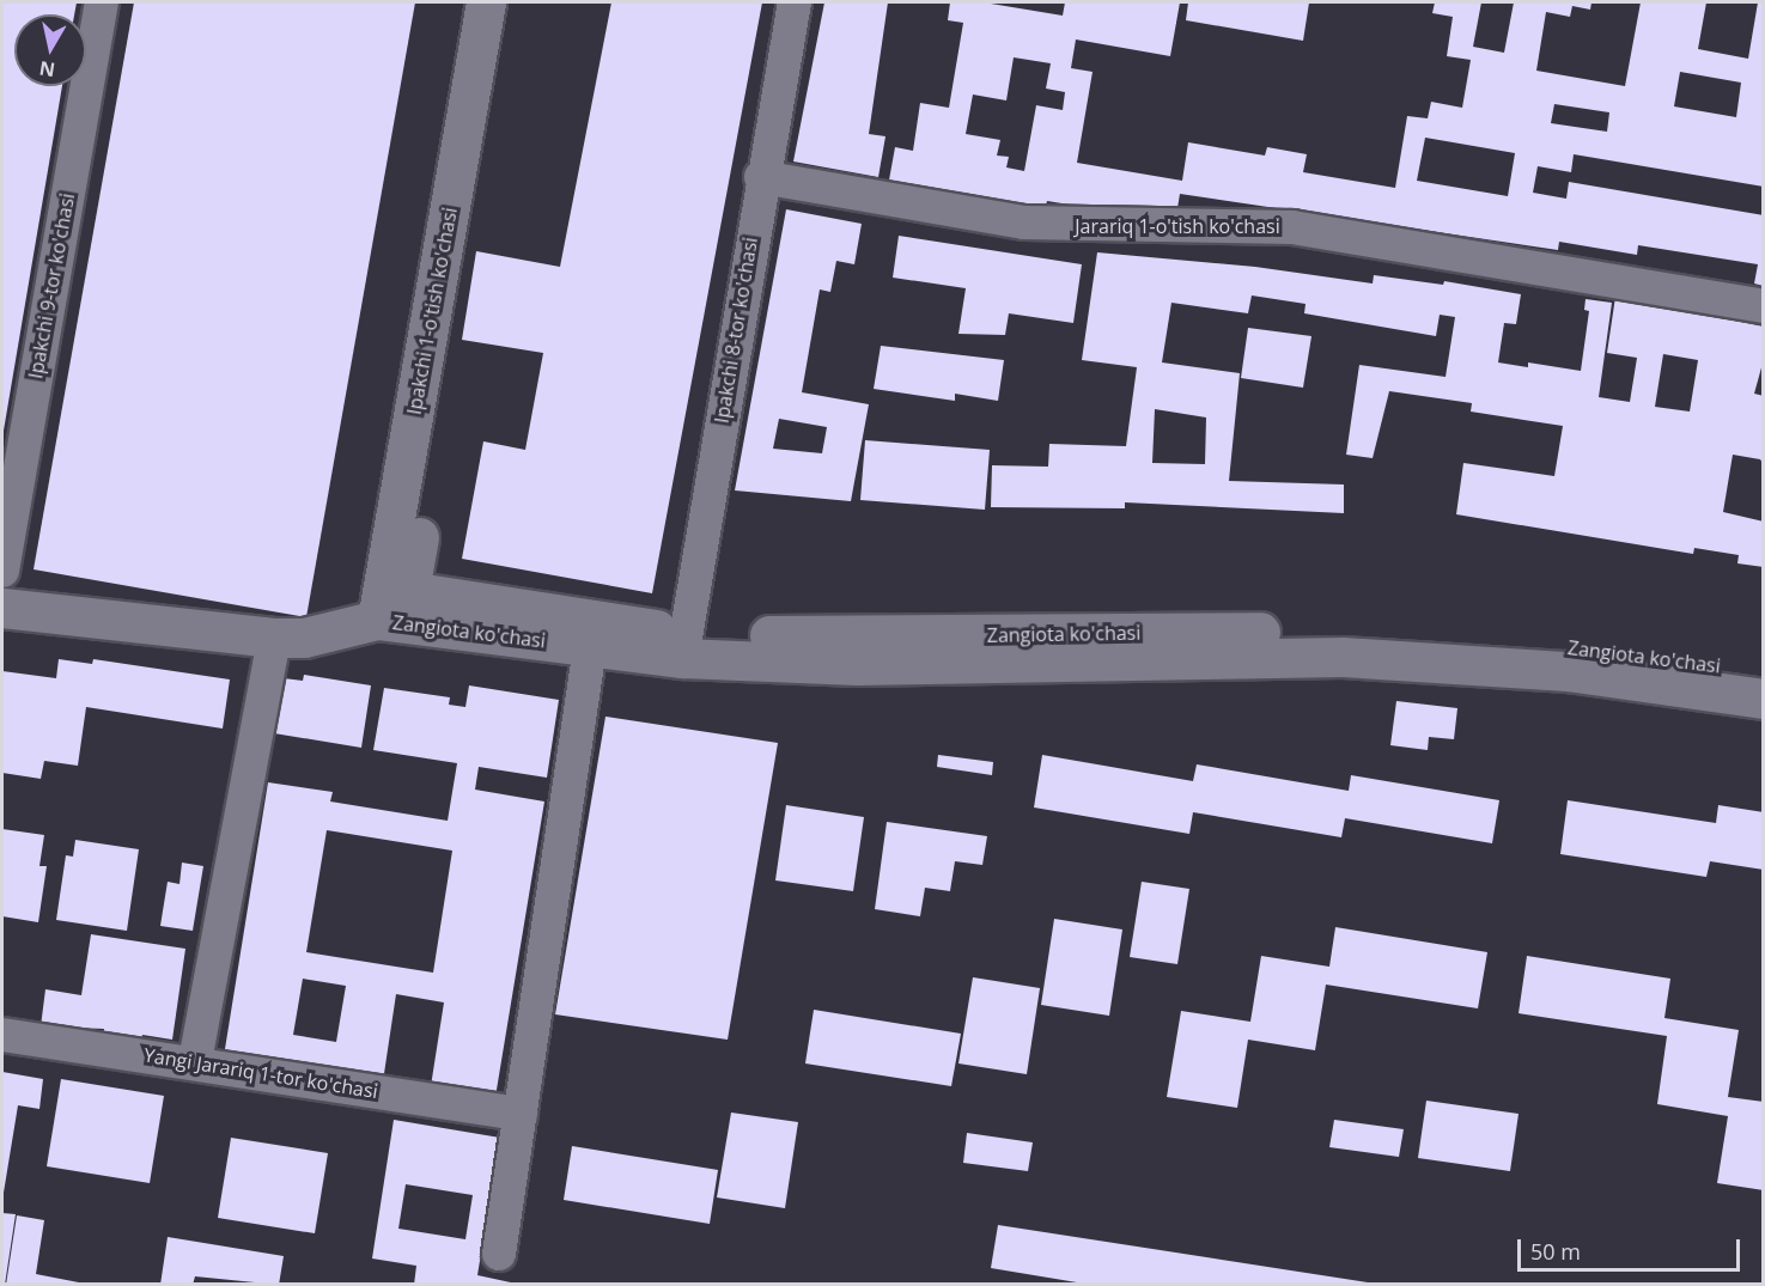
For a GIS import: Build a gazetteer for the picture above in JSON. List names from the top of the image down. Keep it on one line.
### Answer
{"streets":{"main road":["Ipakchi 1-o'tish ko'chasi","Zangiota ko'chasi"],"street":["Jarariq 1-o'tish ko'chasi","Ipakchi 9-tor ko'chasi","Ipakchi 8-tor ko'chasi","Yangi Jarariq 1-tor ko'chasi"]},"crossings":[["Jarariq 1-o'tish ko'chasi","Ipakchi 8-tor ko'chasi"],["Ipakchi 1-o'tish ko'chasi","Zangiota ko'chasi"],["Ipakchi 8-tor ko'chasi","Zangiota ko'chasi"]],"scale_bar":"50 m","north":"bottom"}
